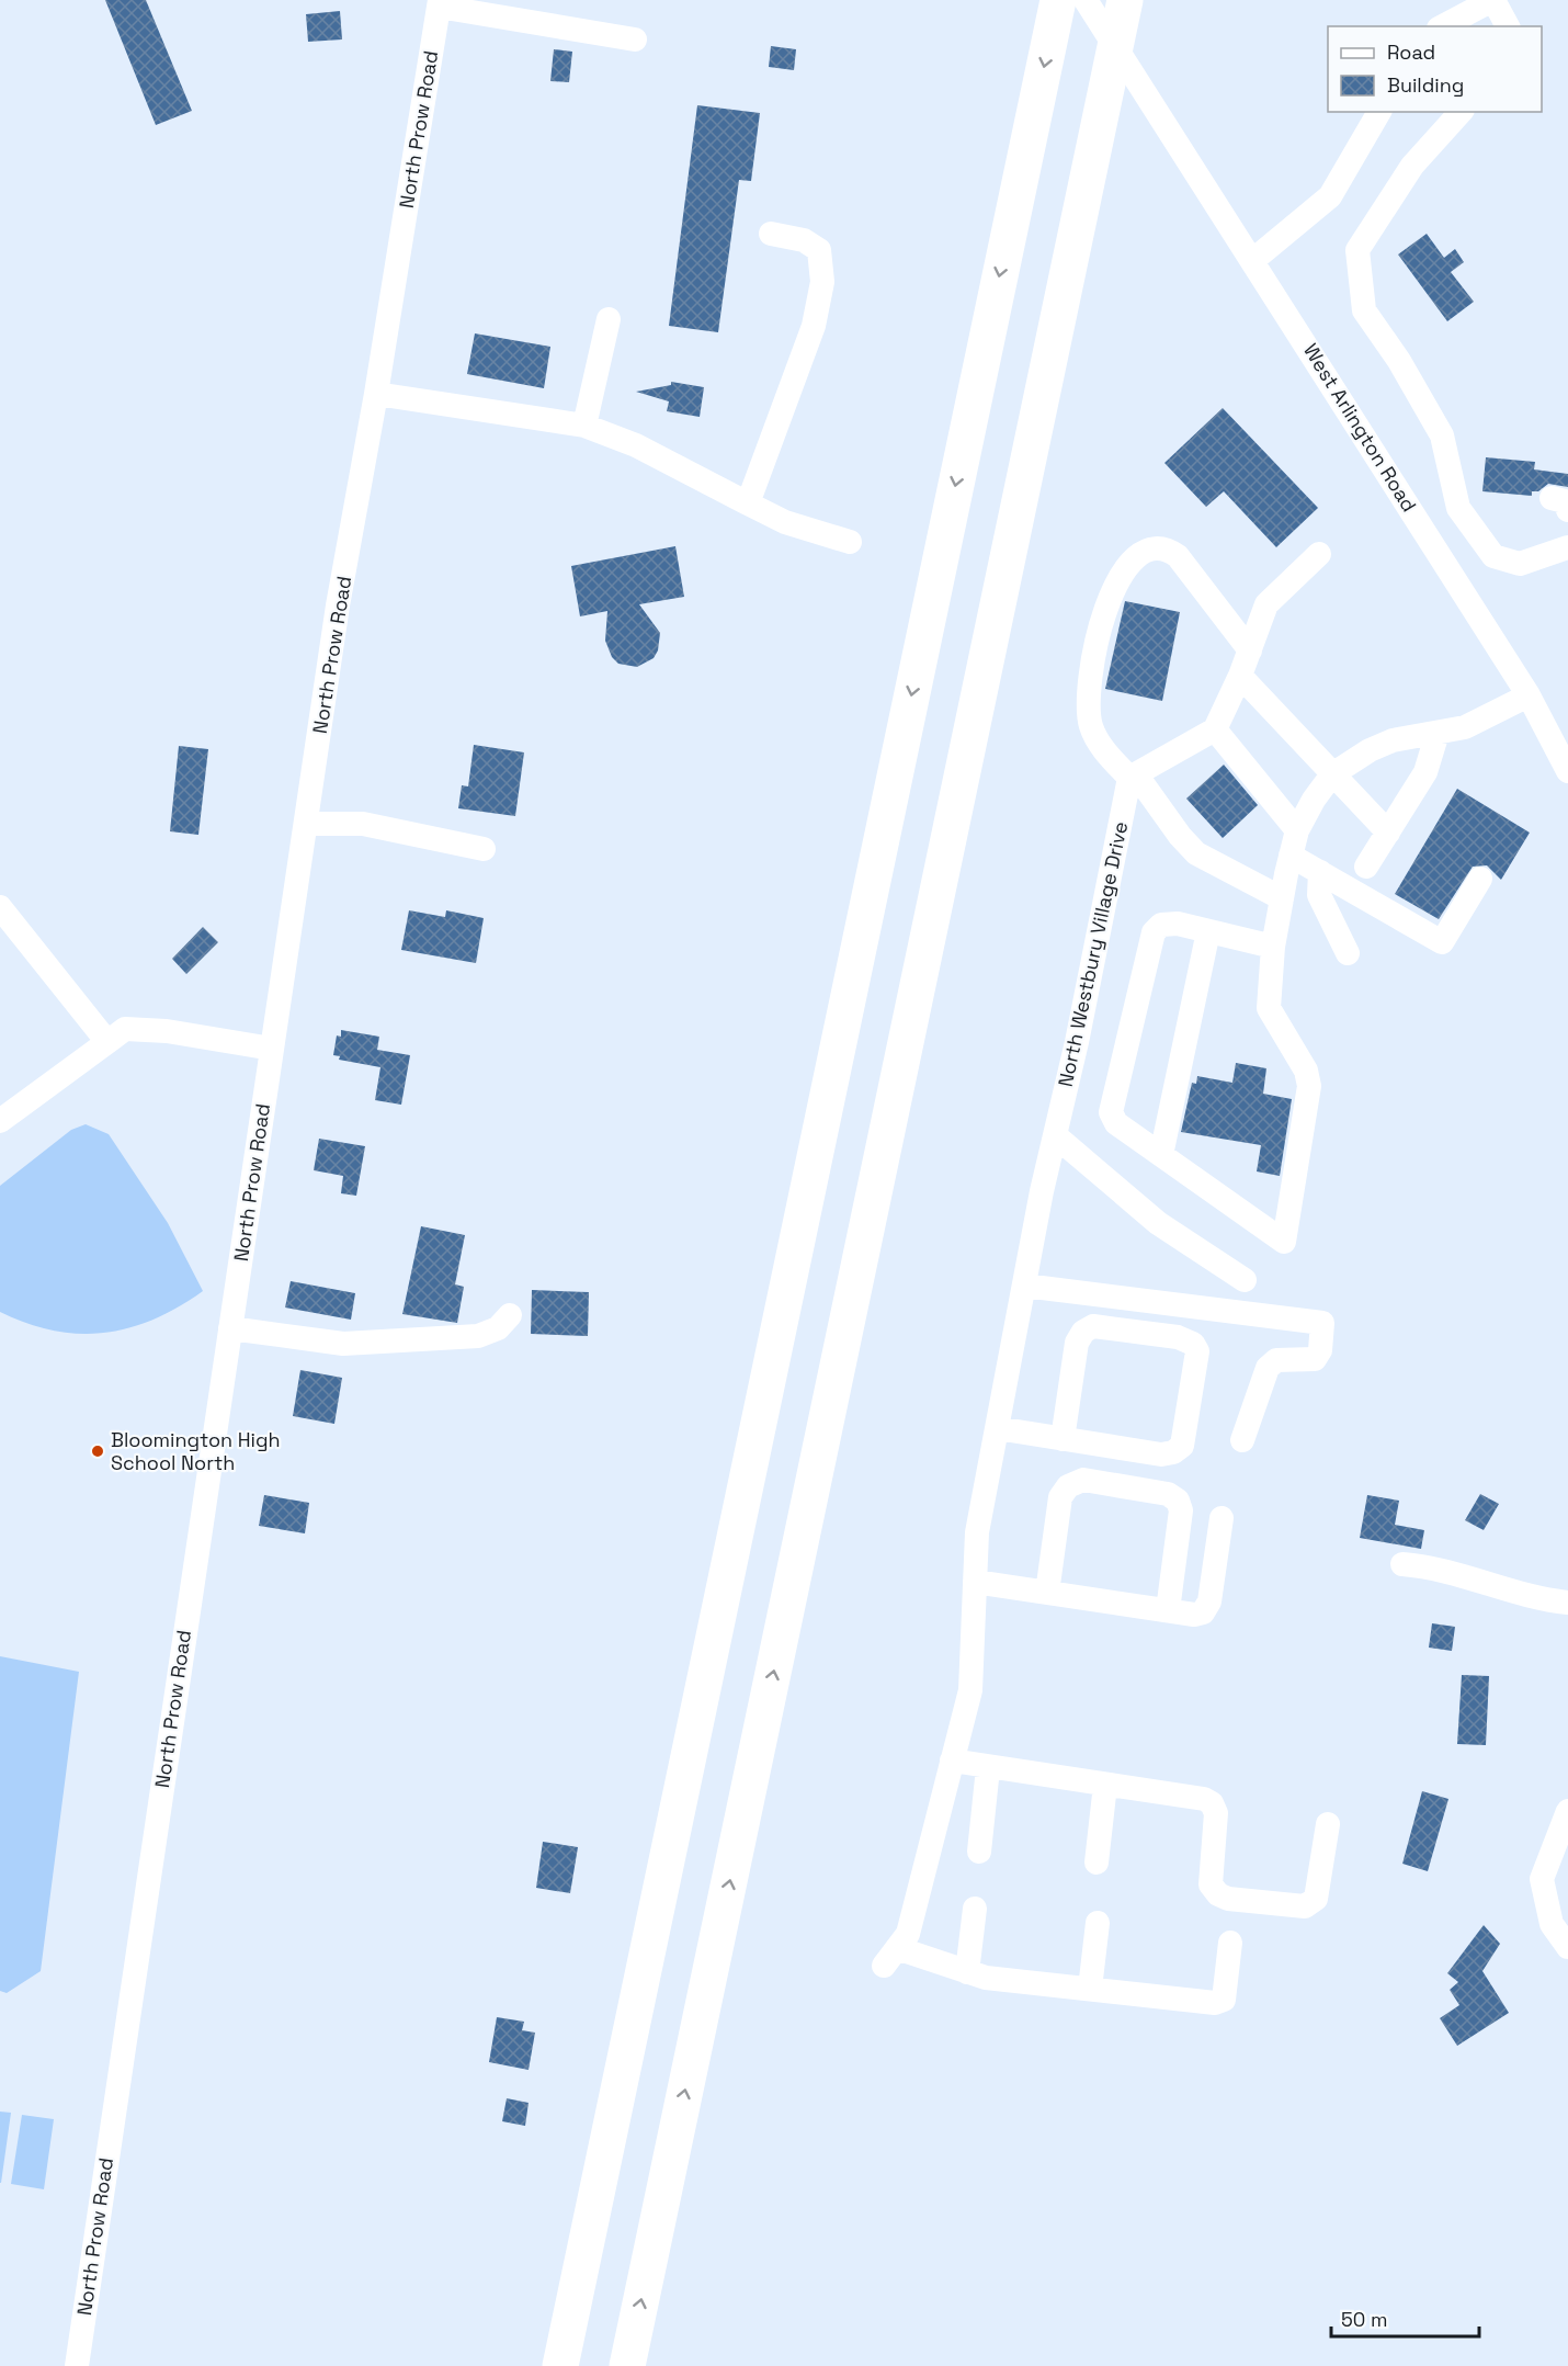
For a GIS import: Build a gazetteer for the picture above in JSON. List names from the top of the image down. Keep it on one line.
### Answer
{"streets":{"street":["North Prow Road","West Arlington Road","North Westbury Village Drive"]},"places":["Bloomington High School North"],"legend":["Road","Building"],"scale_bar":"50 m"}
